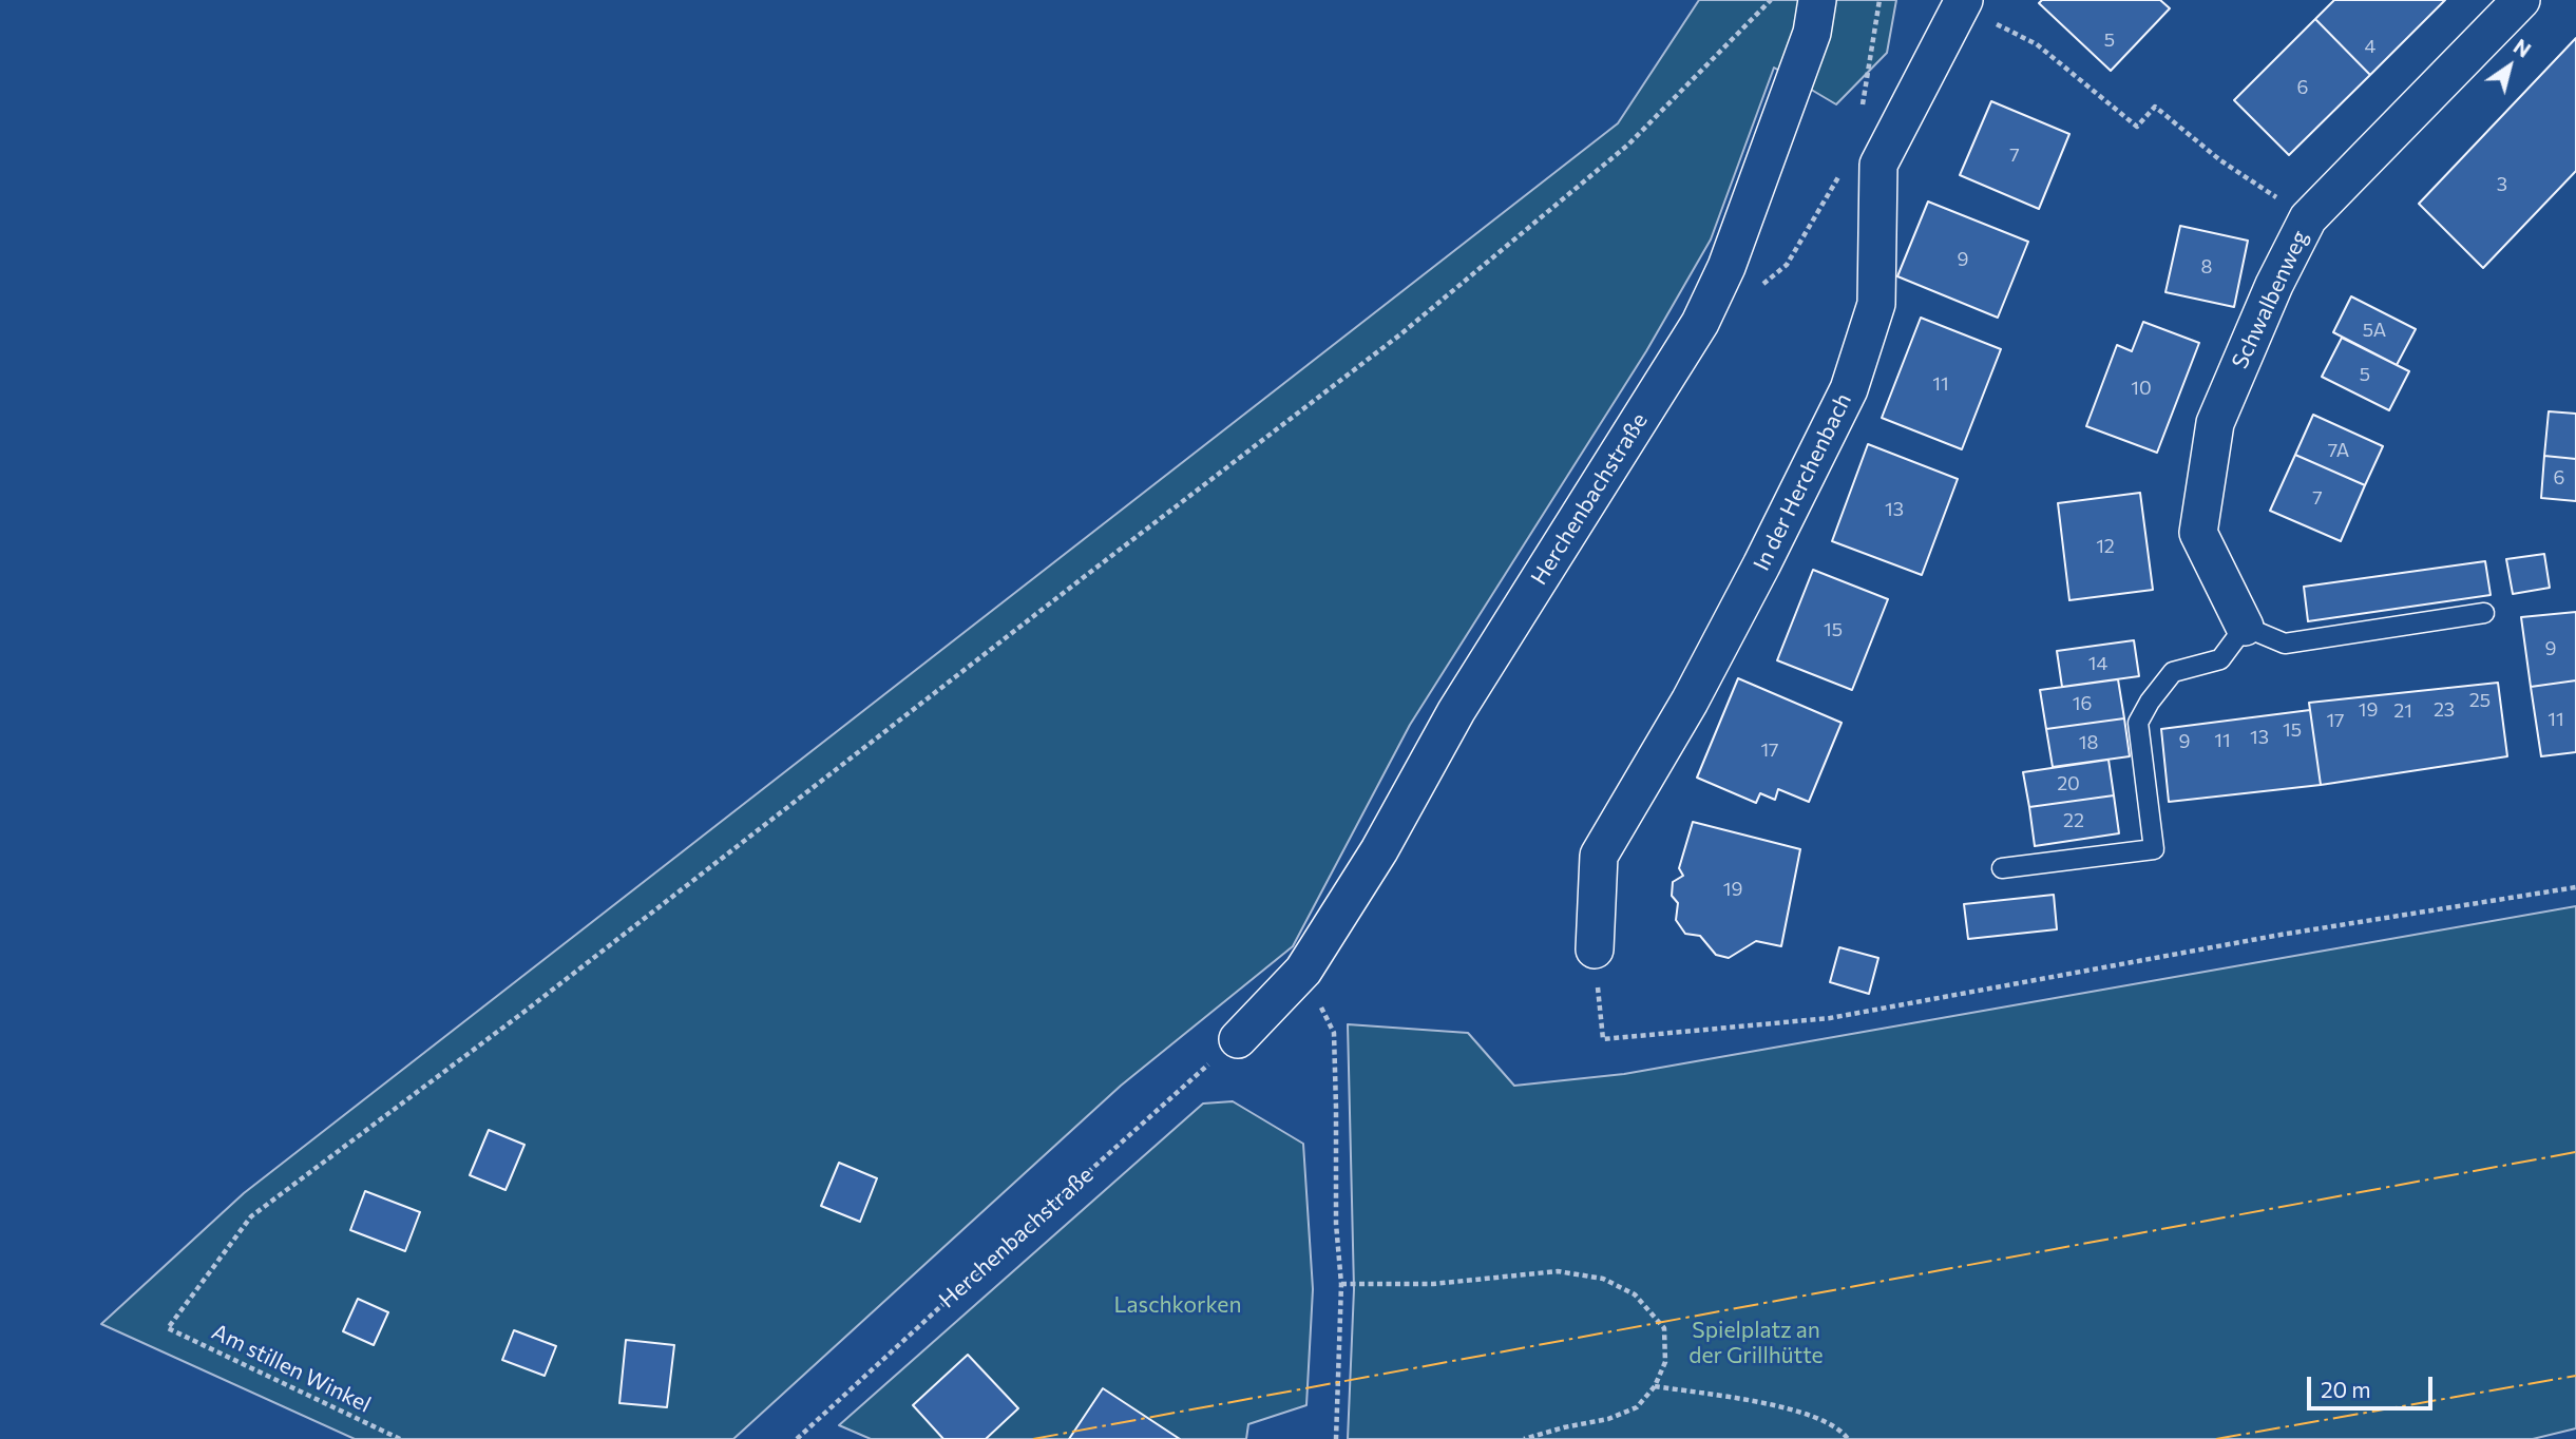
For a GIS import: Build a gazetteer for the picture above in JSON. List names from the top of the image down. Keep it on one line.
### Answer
{"streets":{"street":["Schwalbenweg","In der Herchenbach","Herchenbachstraße"],"path":["Am stillen Winkel"]},"parks":["Laschkorken","Spielplatz an der Grillhütte"],"house_numbers":["5","4","6","7","3","9","8","5A","5","11","10","7A","6","7","13","12","15","9","14","25","16","19","23","21","11","17","15","13","11","9","18","17","20","22","19"],"scale_bar":"20 m","north":"top right"}
